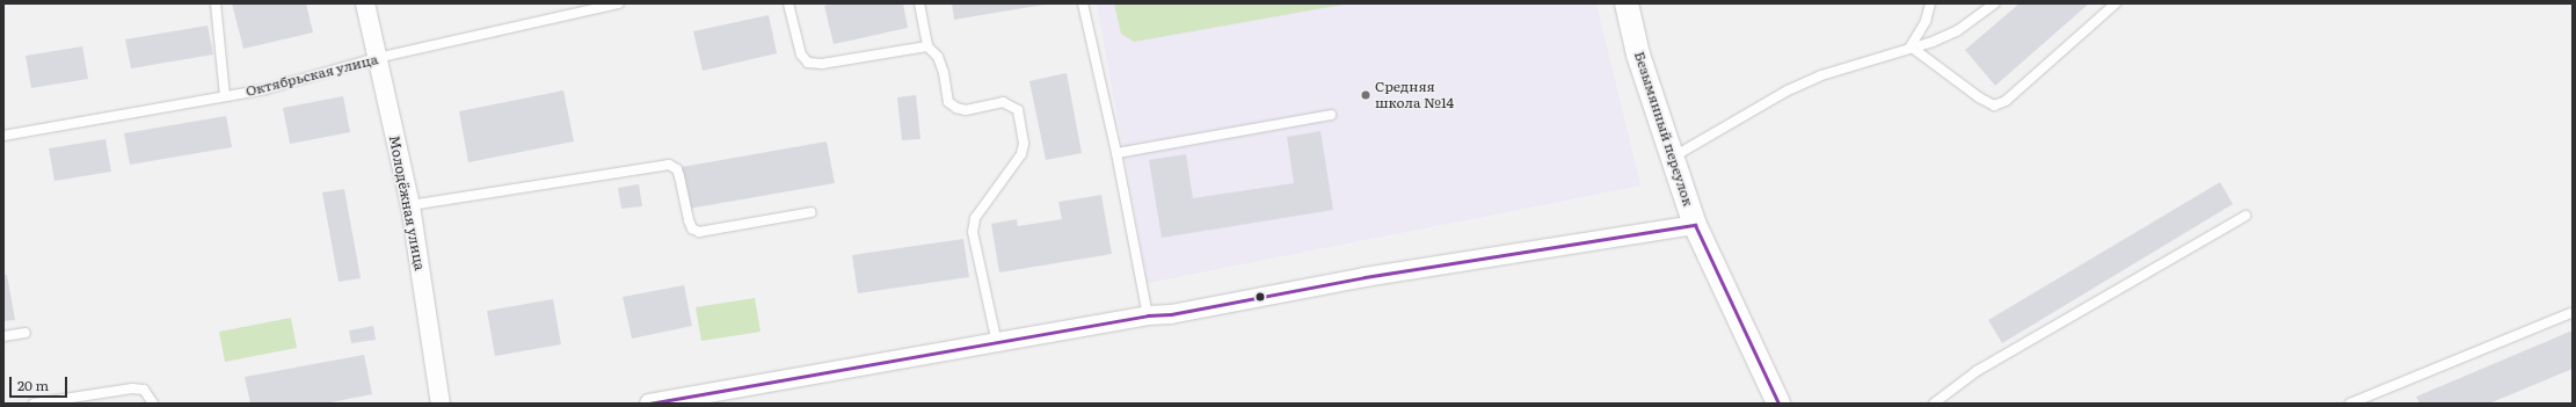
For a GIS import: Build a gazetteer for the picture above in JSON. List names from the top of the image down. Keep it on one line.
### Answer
{"streets":{"street":["Безымянный переулок","Молодёжная улица"],"lane":["Октябрьская улица"]},"crossings":[["Октябрьская улица","Молодёжная улица"]],"places":["Средняя школа №14"],"scale_bar":"20 m"}
